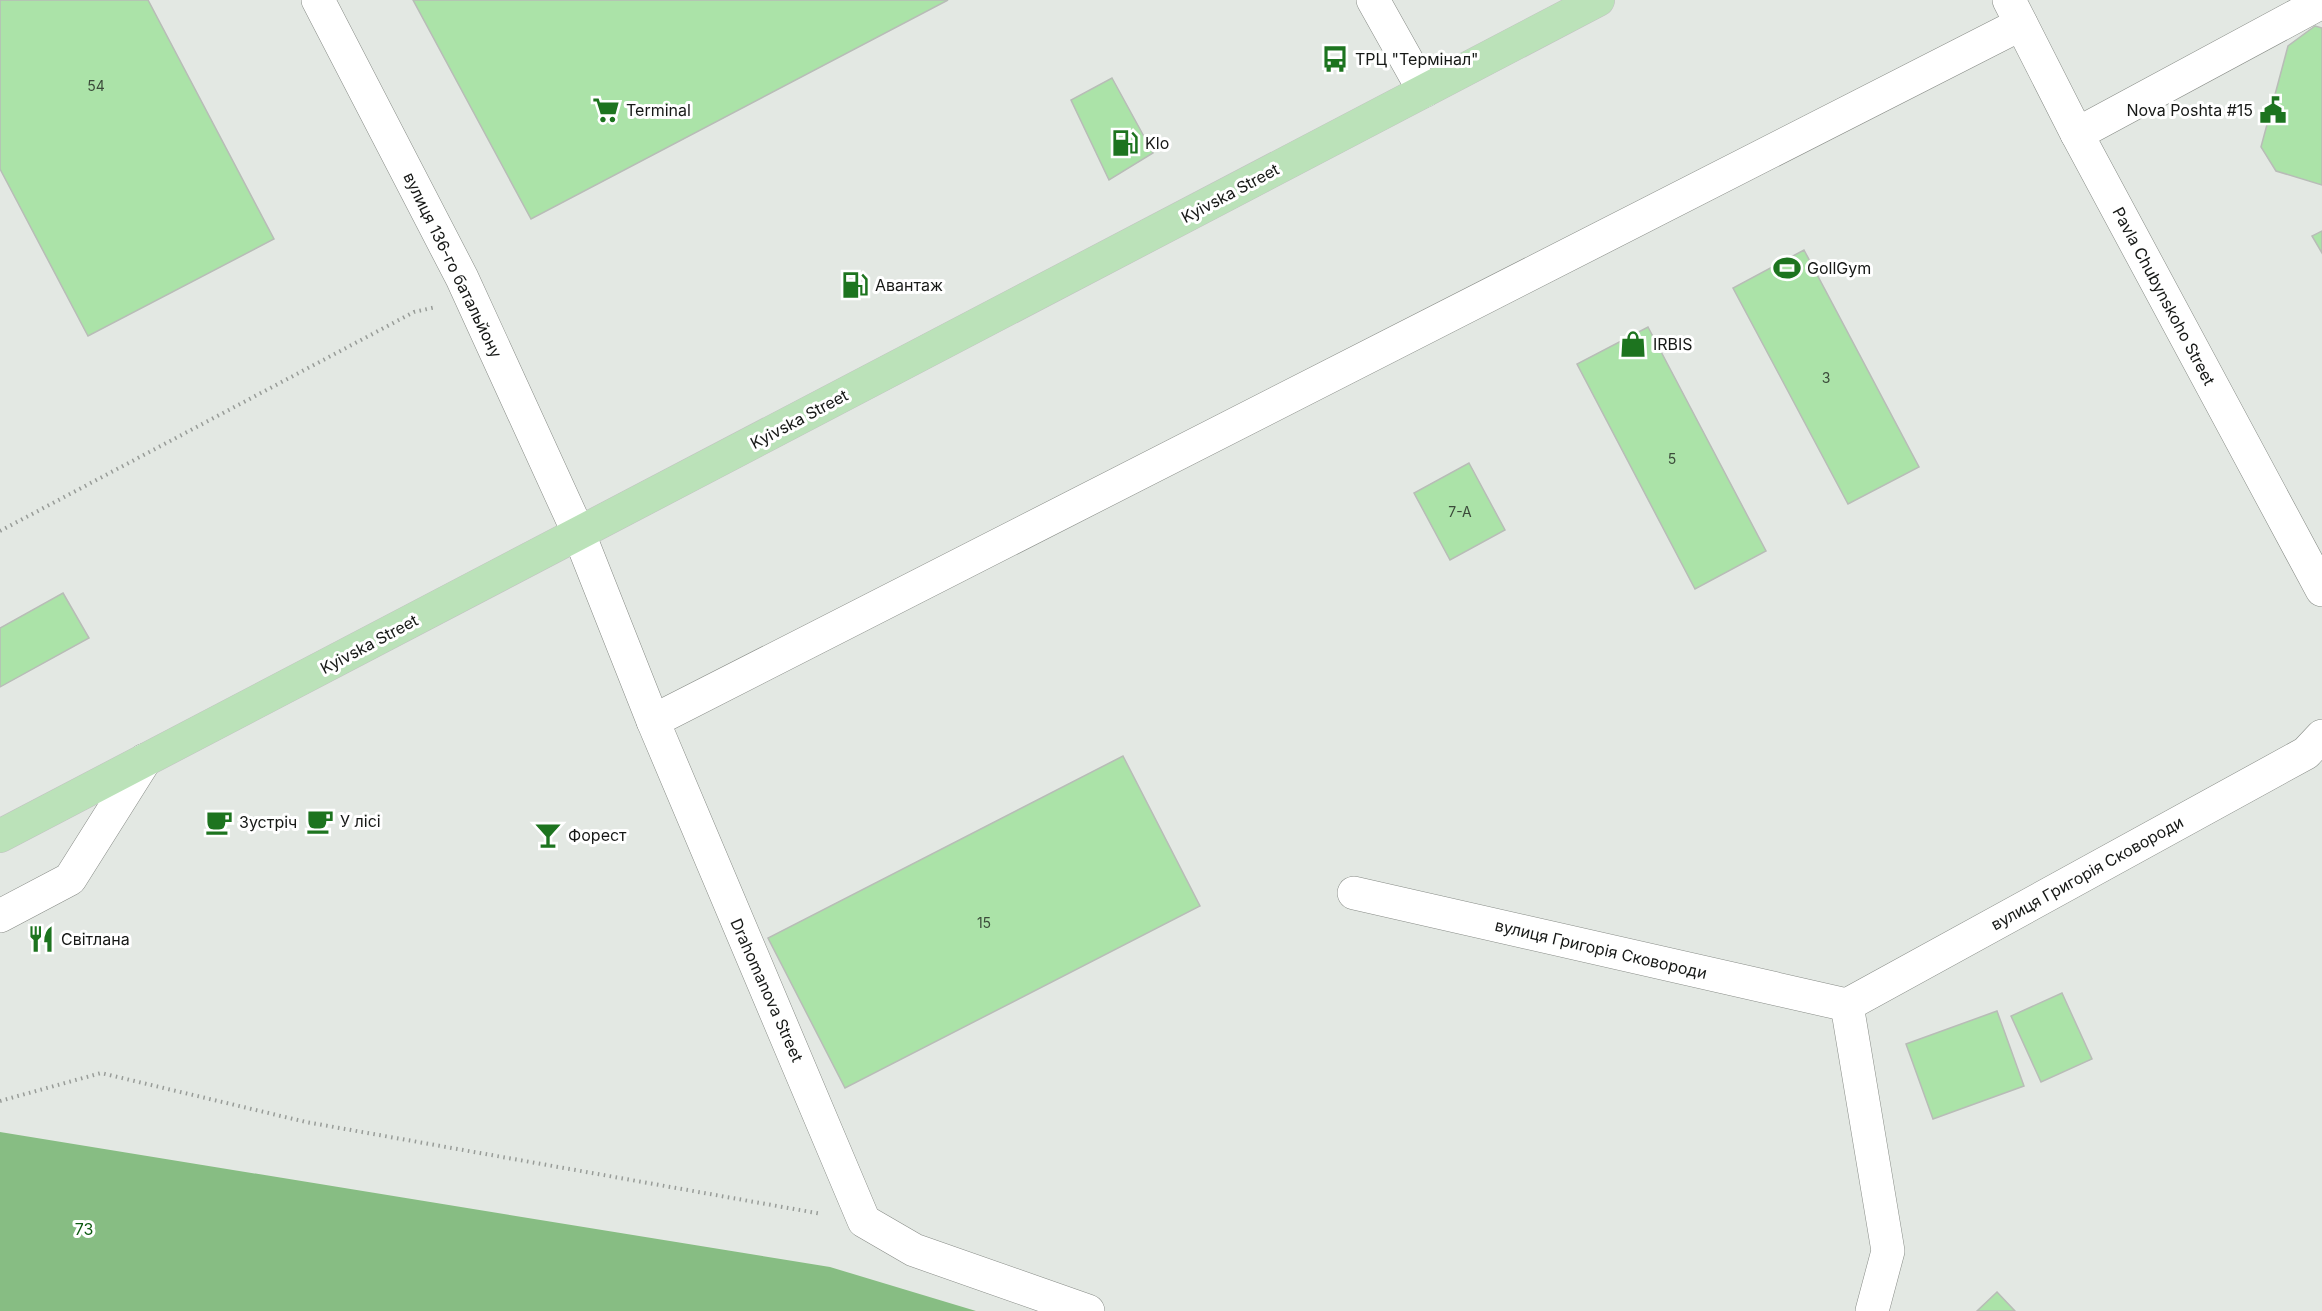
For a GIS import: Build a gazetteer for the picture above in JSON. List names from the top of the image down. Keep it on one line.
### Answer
{"streets":{"main road":["Kyivska Street"],"street":["вулиця 136-го батальйону","Pavla Chubynskoho Street","вулиця Григорія Сковороди","Drahomanova Street"]},"crossings":[["Kyivska Street","вулиця 136-го батальйону"],["Kyivska Street","Drahomanova Street"],["вулиця 136-го батальйону","Drahomanova Street"]],"parks":["73"],"places":{"bus stop":["ТРЦ \"Термінал\""],"supermarket":["Terminal"],"public building":["Nova Poshta #15"],"fuel station":["Klo","Авантаж"],"sports":["GollGym"],"shop":["IRBIS"],"cafe":["У лісі","Зустріч"],"bar":["Форест"],"restaurant":["Світлана"]},"house_numbers":["54","3","5","7-А","15"]}
